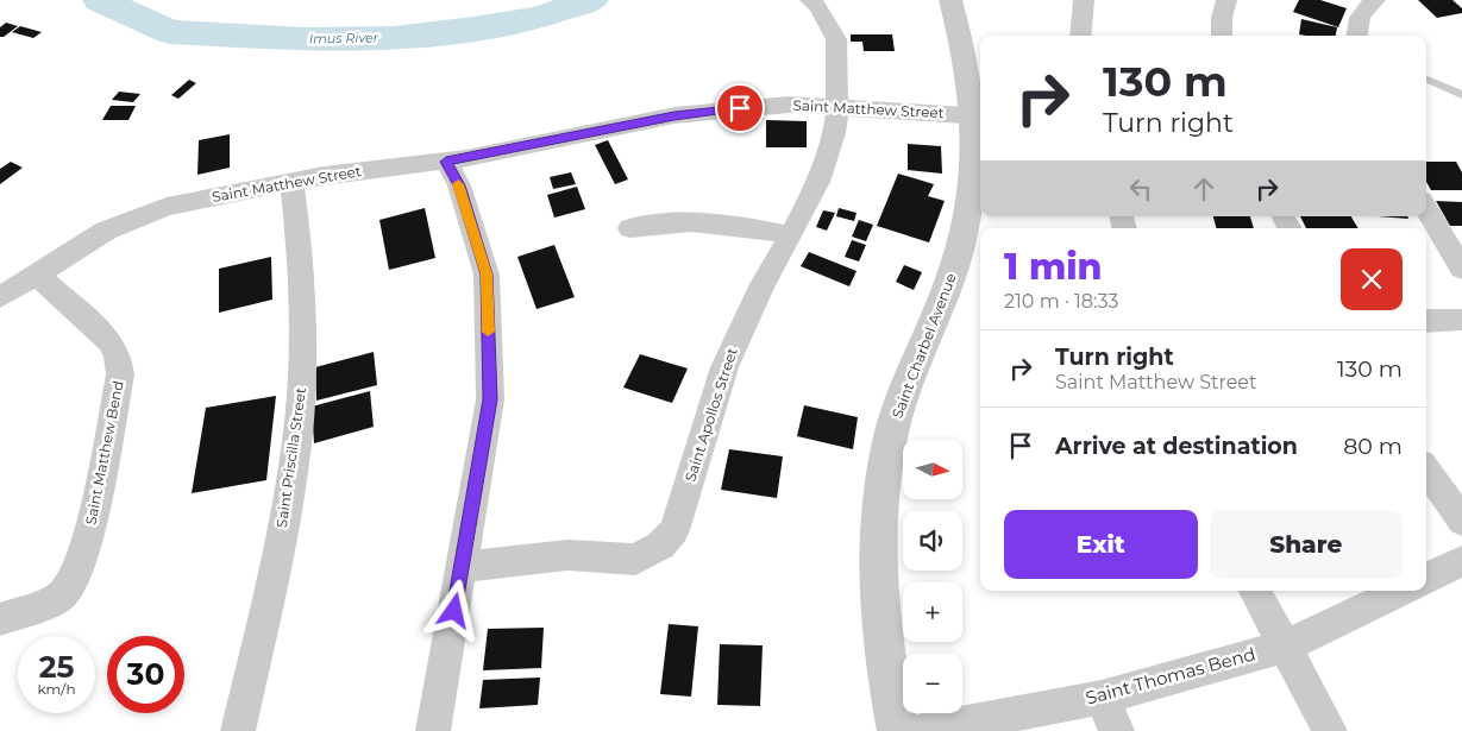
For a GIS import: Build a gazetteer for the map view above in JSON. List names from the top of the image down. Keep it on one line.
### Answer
{"streets":{"street":["Saint Matthew Street","Saint Charbel Avenue","Saint Apollos Street","Saint Matthew Bend","Saint Priscilla Street","Saint Thomas Bend"]},"crossings":[["Saint Matthew Street","Saint Charbel Avenue"],["Saint Matthew Street","Saint Apollos Street"],["Saint Matthew Street","Saint Matthew Bend"],["Saint Matthew Street","Saint Priscilla Street"]],"water":["Imus River"],"north":"right","page":{"turn":["130 m","Turn right"],"heading":["1 min","210 m · 18:33"],"list":[{"name":"Turn right","note":"Saint Matthew Street","value":"130 m"},{"name":"Arrive at destination","value":"80 m"}],"map_buttons":["+","−"],"buttons":["Exit","Share"],"speed":"25 km/h","limit":"30"}}
